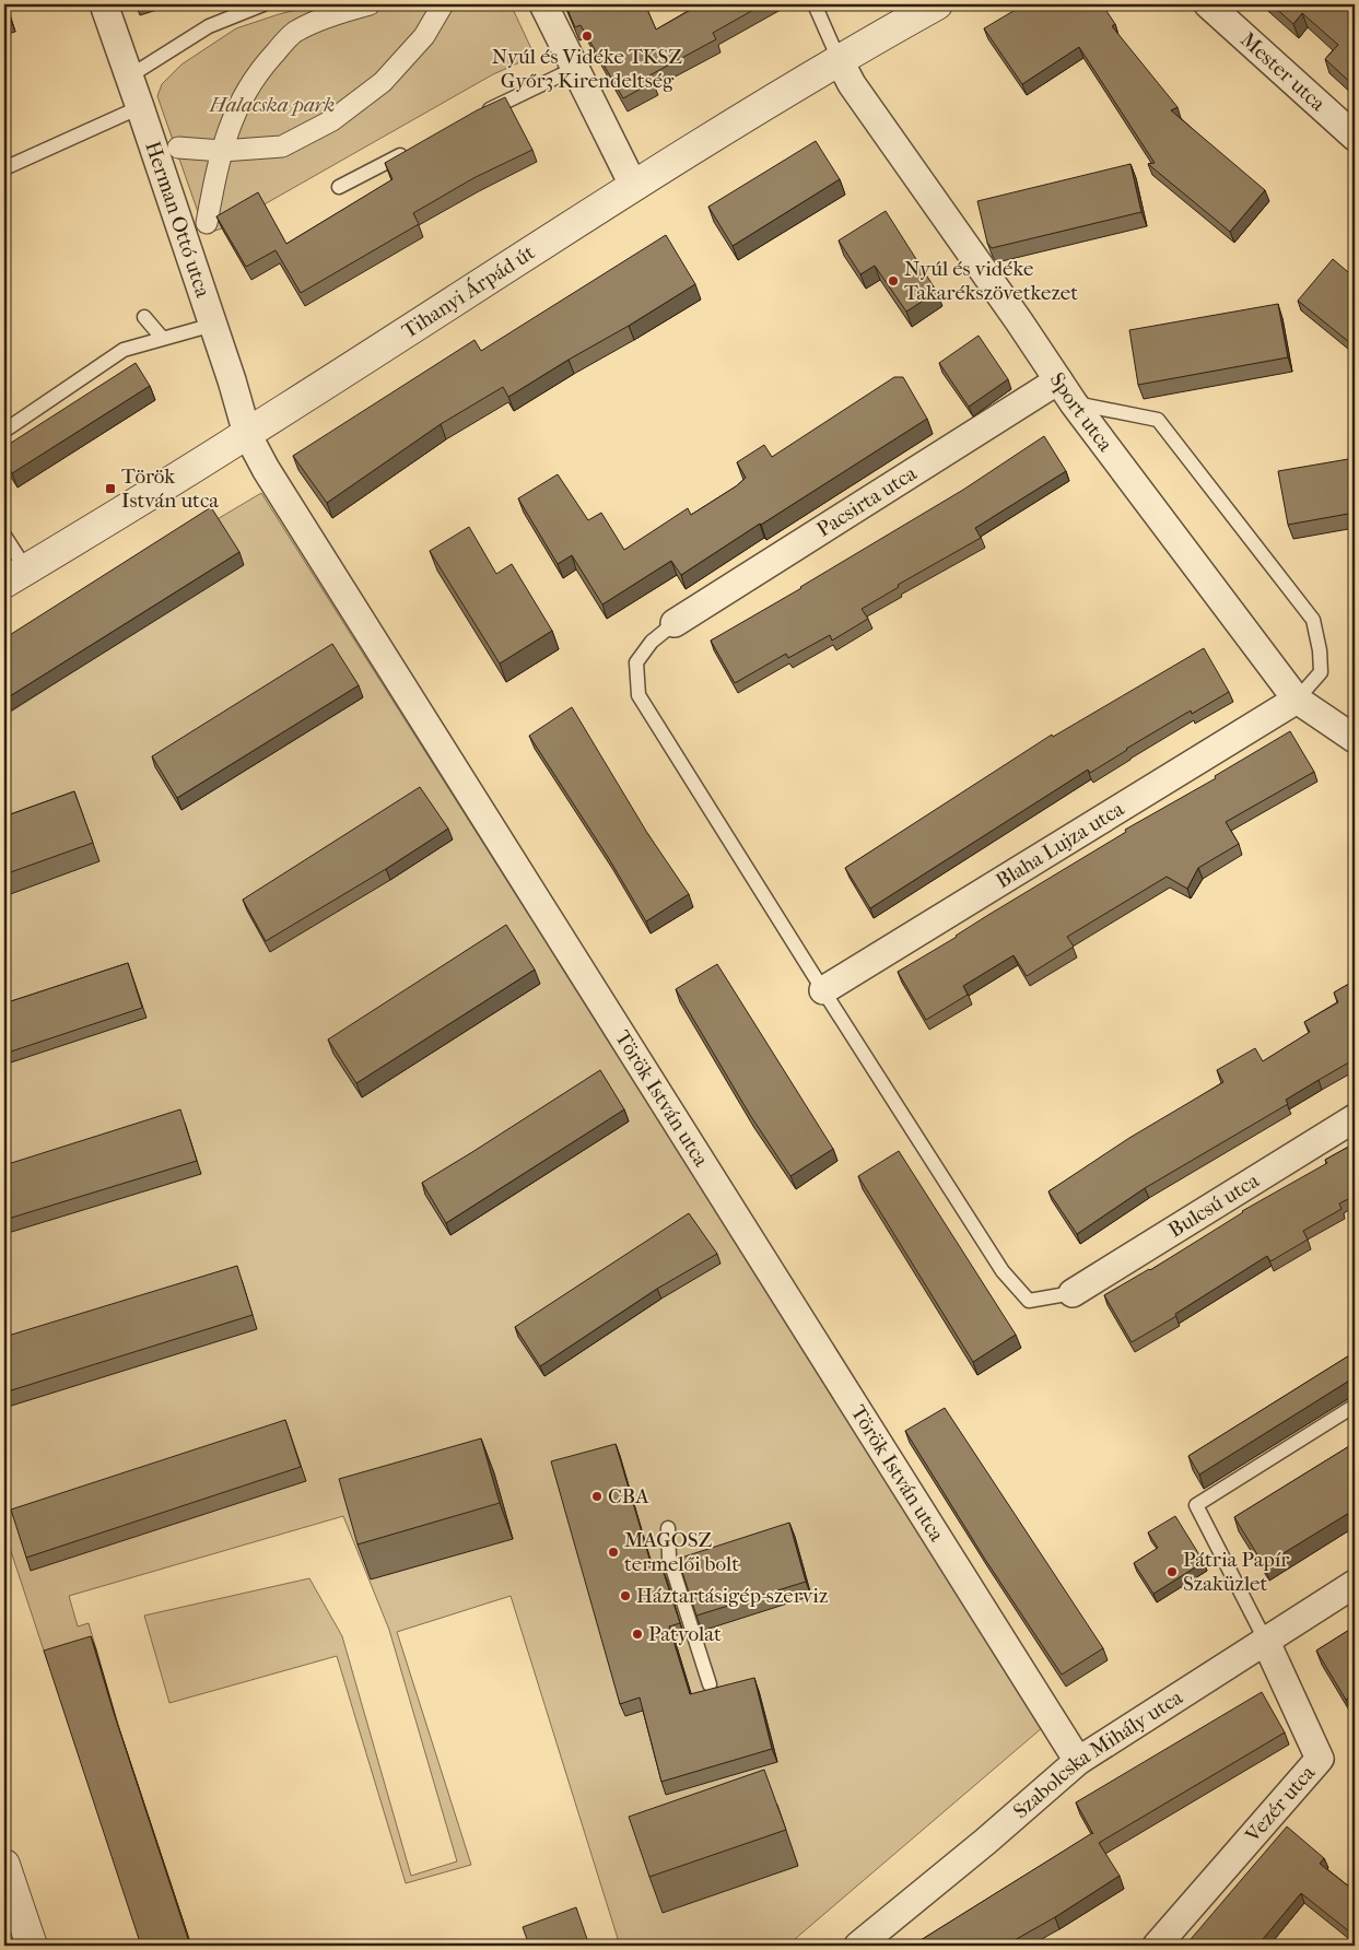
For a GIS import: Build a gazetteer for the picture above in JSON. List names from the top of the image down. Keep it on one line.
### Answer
{"streets":{"street":["Mester utca","Herman Ottó utca","Tihanyi Árpád út","Sport utca","Pacsirta utca","Blaha Lujza utca","Török István utca","Bulcsú utca","Szabolcska Mihály utca","Vezér utca"]},"crossings":[["Herman Ottó utca","Tihanyi Árpád út"],["Herman Ottó utca","Török István utca"],["Tihanyi Árpád út","Sport utca"],["Tihanyi Árpád út","Török István utca"],["Sport utca","Pacsirta utca"],["Sport utca","Blaha Lujza utca"],["Török István utca","Szabolcska Mihály utca"],["Szabolcska Mihály utca","Vezér utca"]],"parks":["Halacska park"],"places":{"other":["Nyúl és Vidéke TKSZ Győr3 Kirendeltség","Nyúl és vidéke Takarékszövetkezet","CBA","MAGOSZ termelői bolt","Pátria Papír Szaküzlet","Háztartásigép-szerviz","Patyolat"],"transit":["Török István utca"]}}
